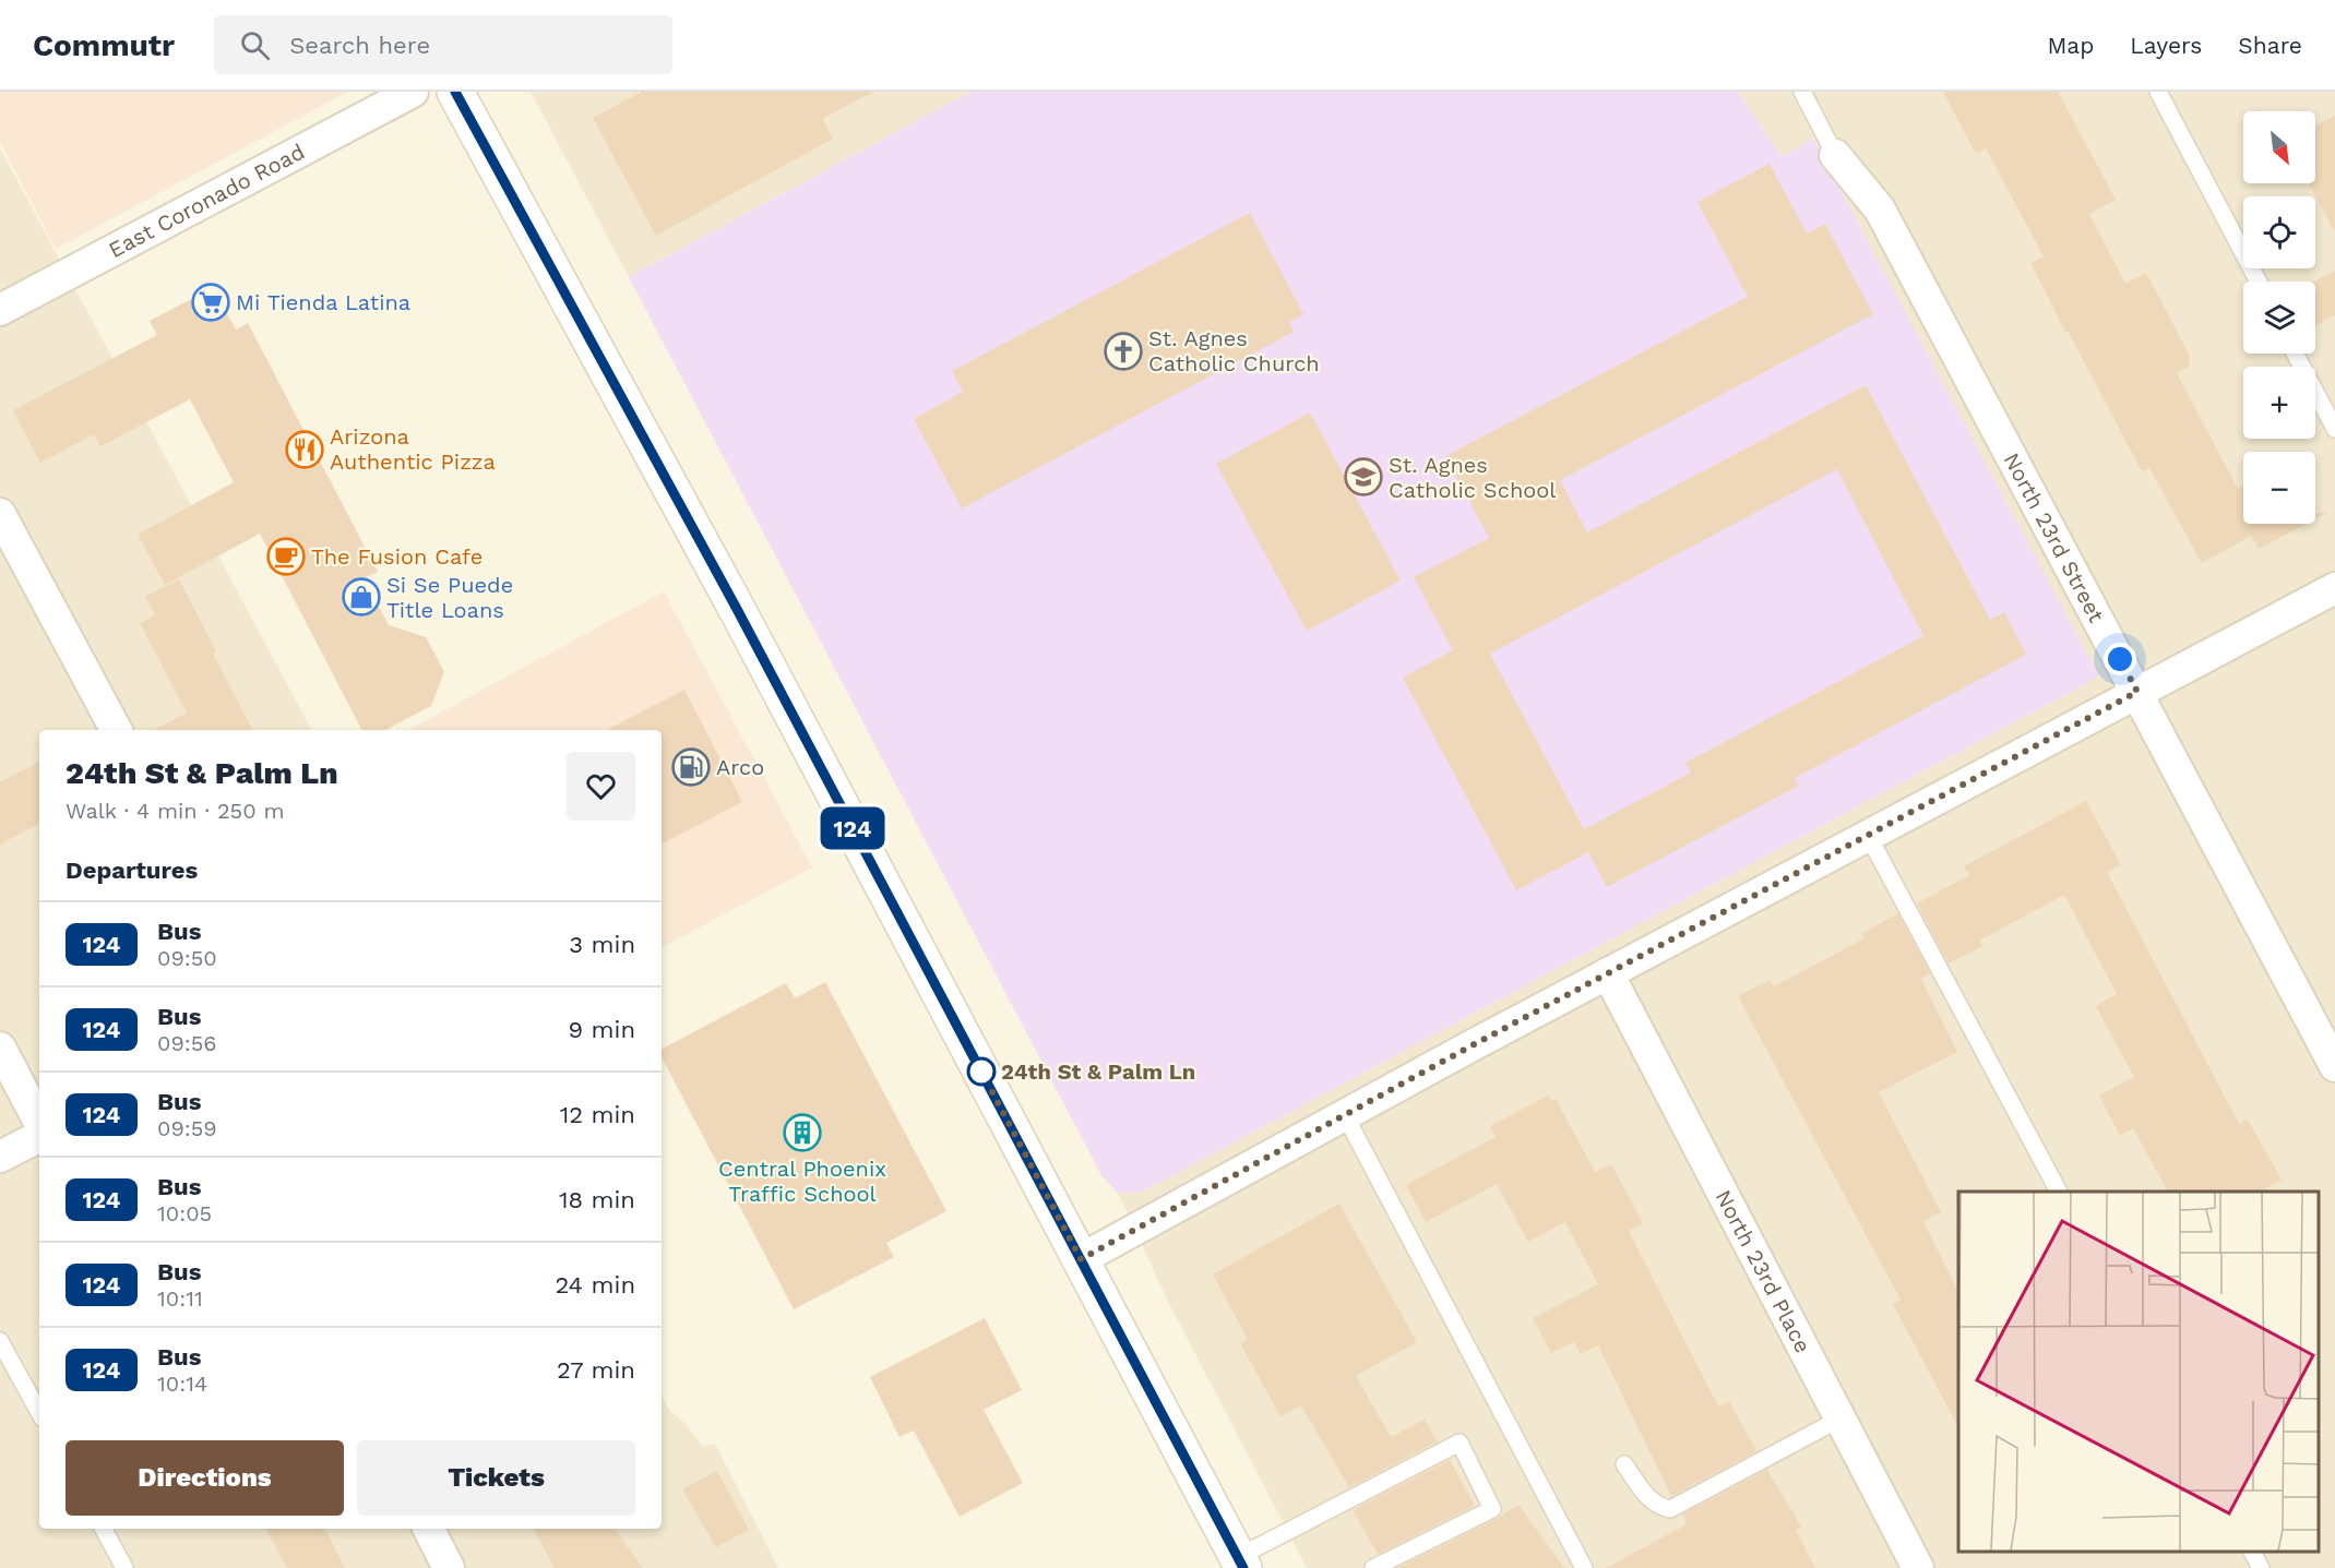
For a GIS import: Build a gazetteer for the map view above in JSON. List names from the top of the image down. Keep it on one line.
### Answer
{"streets":{"street":["East Coronado Road","North 23rd Street","North 23rd Place"]},"places":{"supermarket":["Mi Tienda Latina"],"church":["St. Agnes Catholic Church"],"restaurant":["Arizona Authentic Pizza"],"school or university":["St. Agnes Catholic School"],"cafe":["The Fusion Cafe"],"shop":["Si Se Puede Title Loans"],"fuel station":["Arco"],"other":["24th St & Palm Ln"],"building":["Central Phoenix Traffic School"]},"lines":["bus line 124"],"north":"bottom right","page":{"header":"Commutr","search":"Search here","nav":["Map","Layers","Share"],"on_map":"124","map_buttons":["+","−"],"heading":[["24th St & Palm Ln","Walk · 4 min · 250 m"],"Departures"],"list":[{"mark":"124","name":"Bus","note":"09:50","value":"3 min"},{"mark":"124","name":"Bus","note":"09:56","value":"9 min"},{"mark":"124","name":"Bus","note":"09:59","value":"12 min"},{"mark":"124","name":"Bus","note":"10:05","value":"18 min"},{"mark":"124","name":"Bus","note":"10:11","value":"24 min"},{"mark":"124","name":"Bus","note":"10:14","value":"27 min"}],"buttons":["Directions","Tickets"]}}
